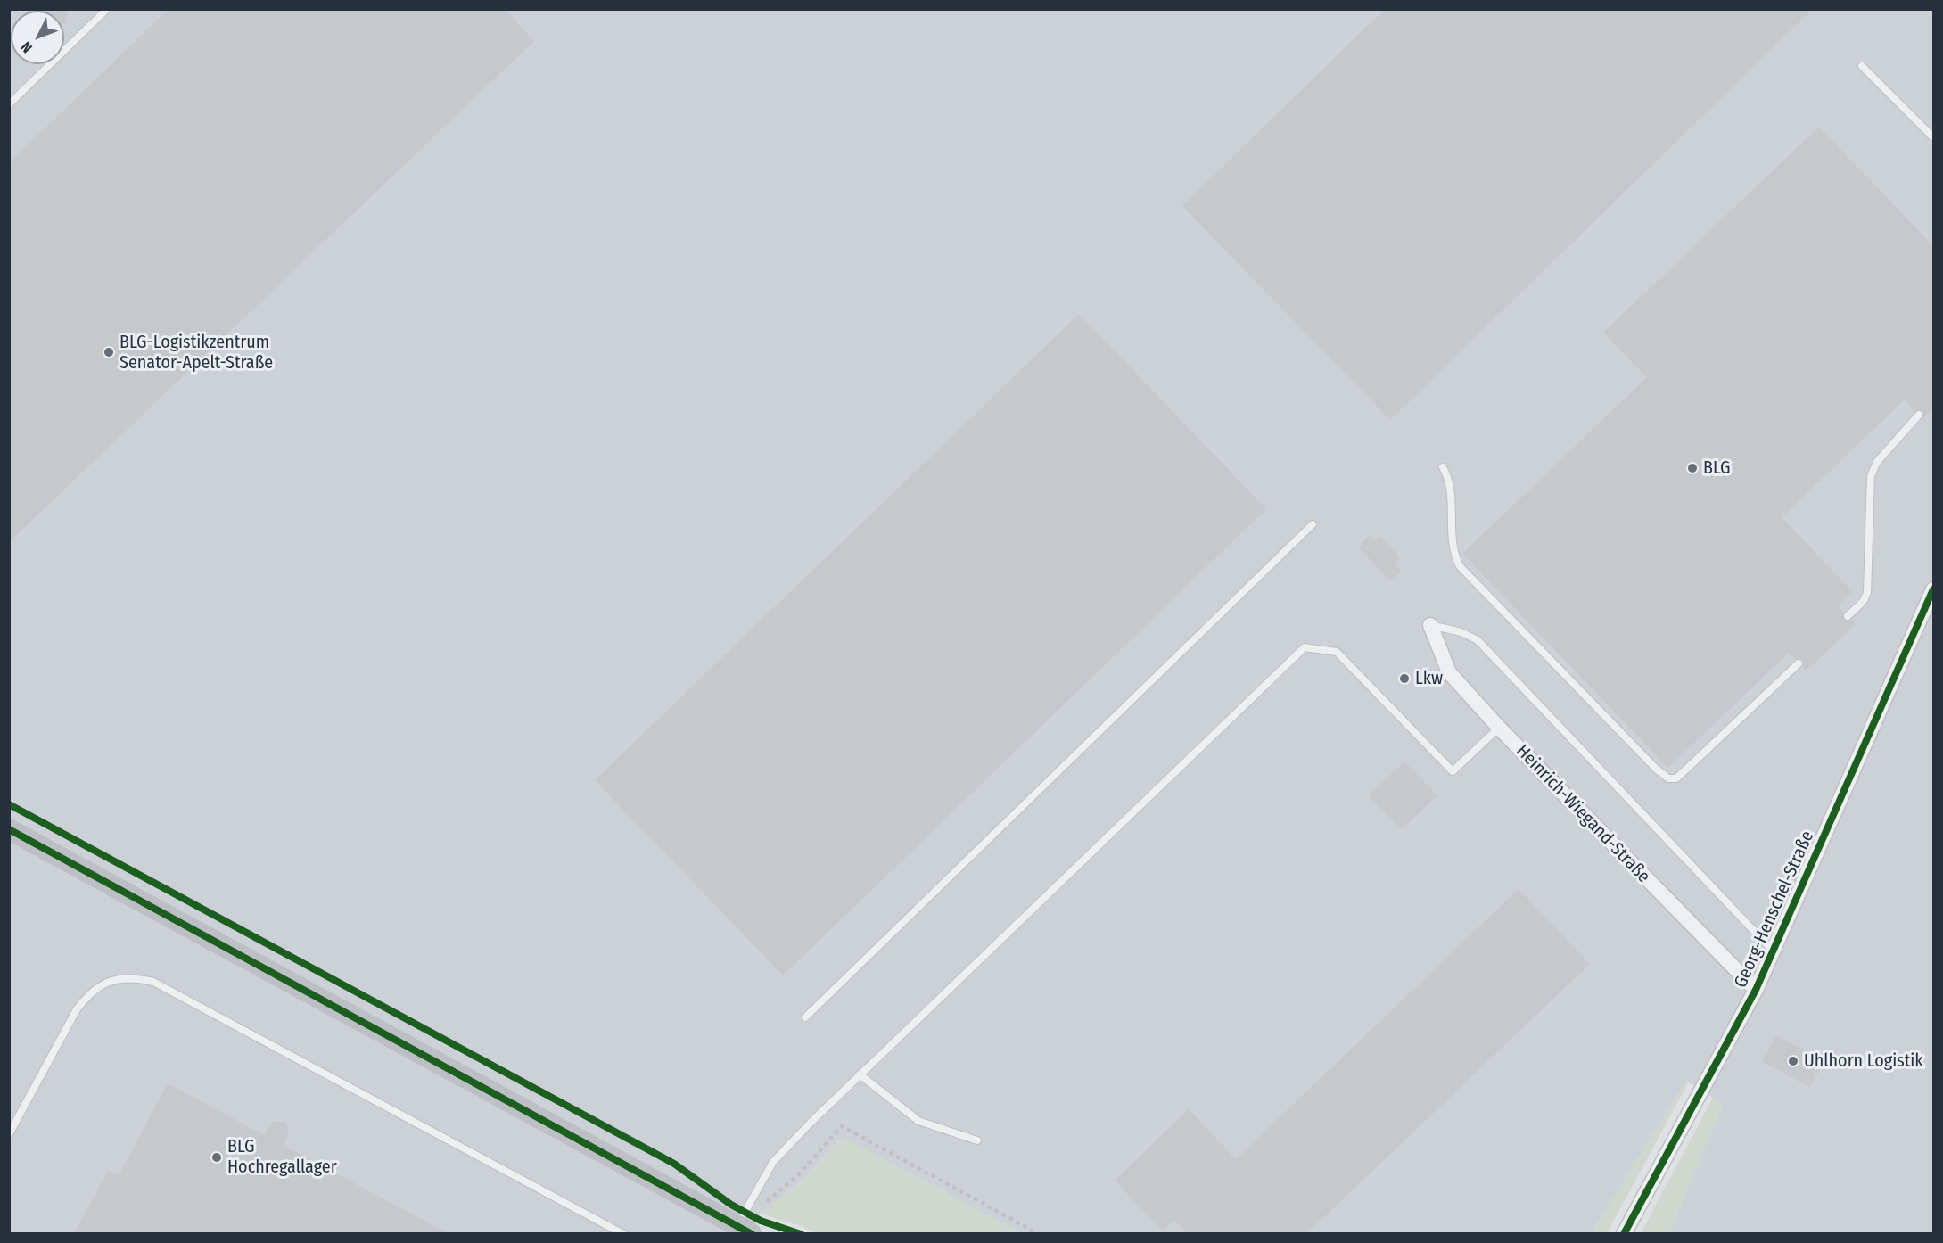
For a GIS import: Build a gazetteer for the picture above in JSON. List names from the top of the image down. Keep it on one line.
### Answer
{"streets":{"street":["Heinrich-Wiegand-Straße","Georg-Henschel-Straße"]},"crossings":[["Heinrich-Wiegand-Straße","Georg-Henschel-Straße"]],"places":["BLG-Logistikzentrum Senator-Apelt-Straße","BLG","Lkw","Uhlhorn Logistik","BLG Hochregallager"],"north":"bottom left"}
